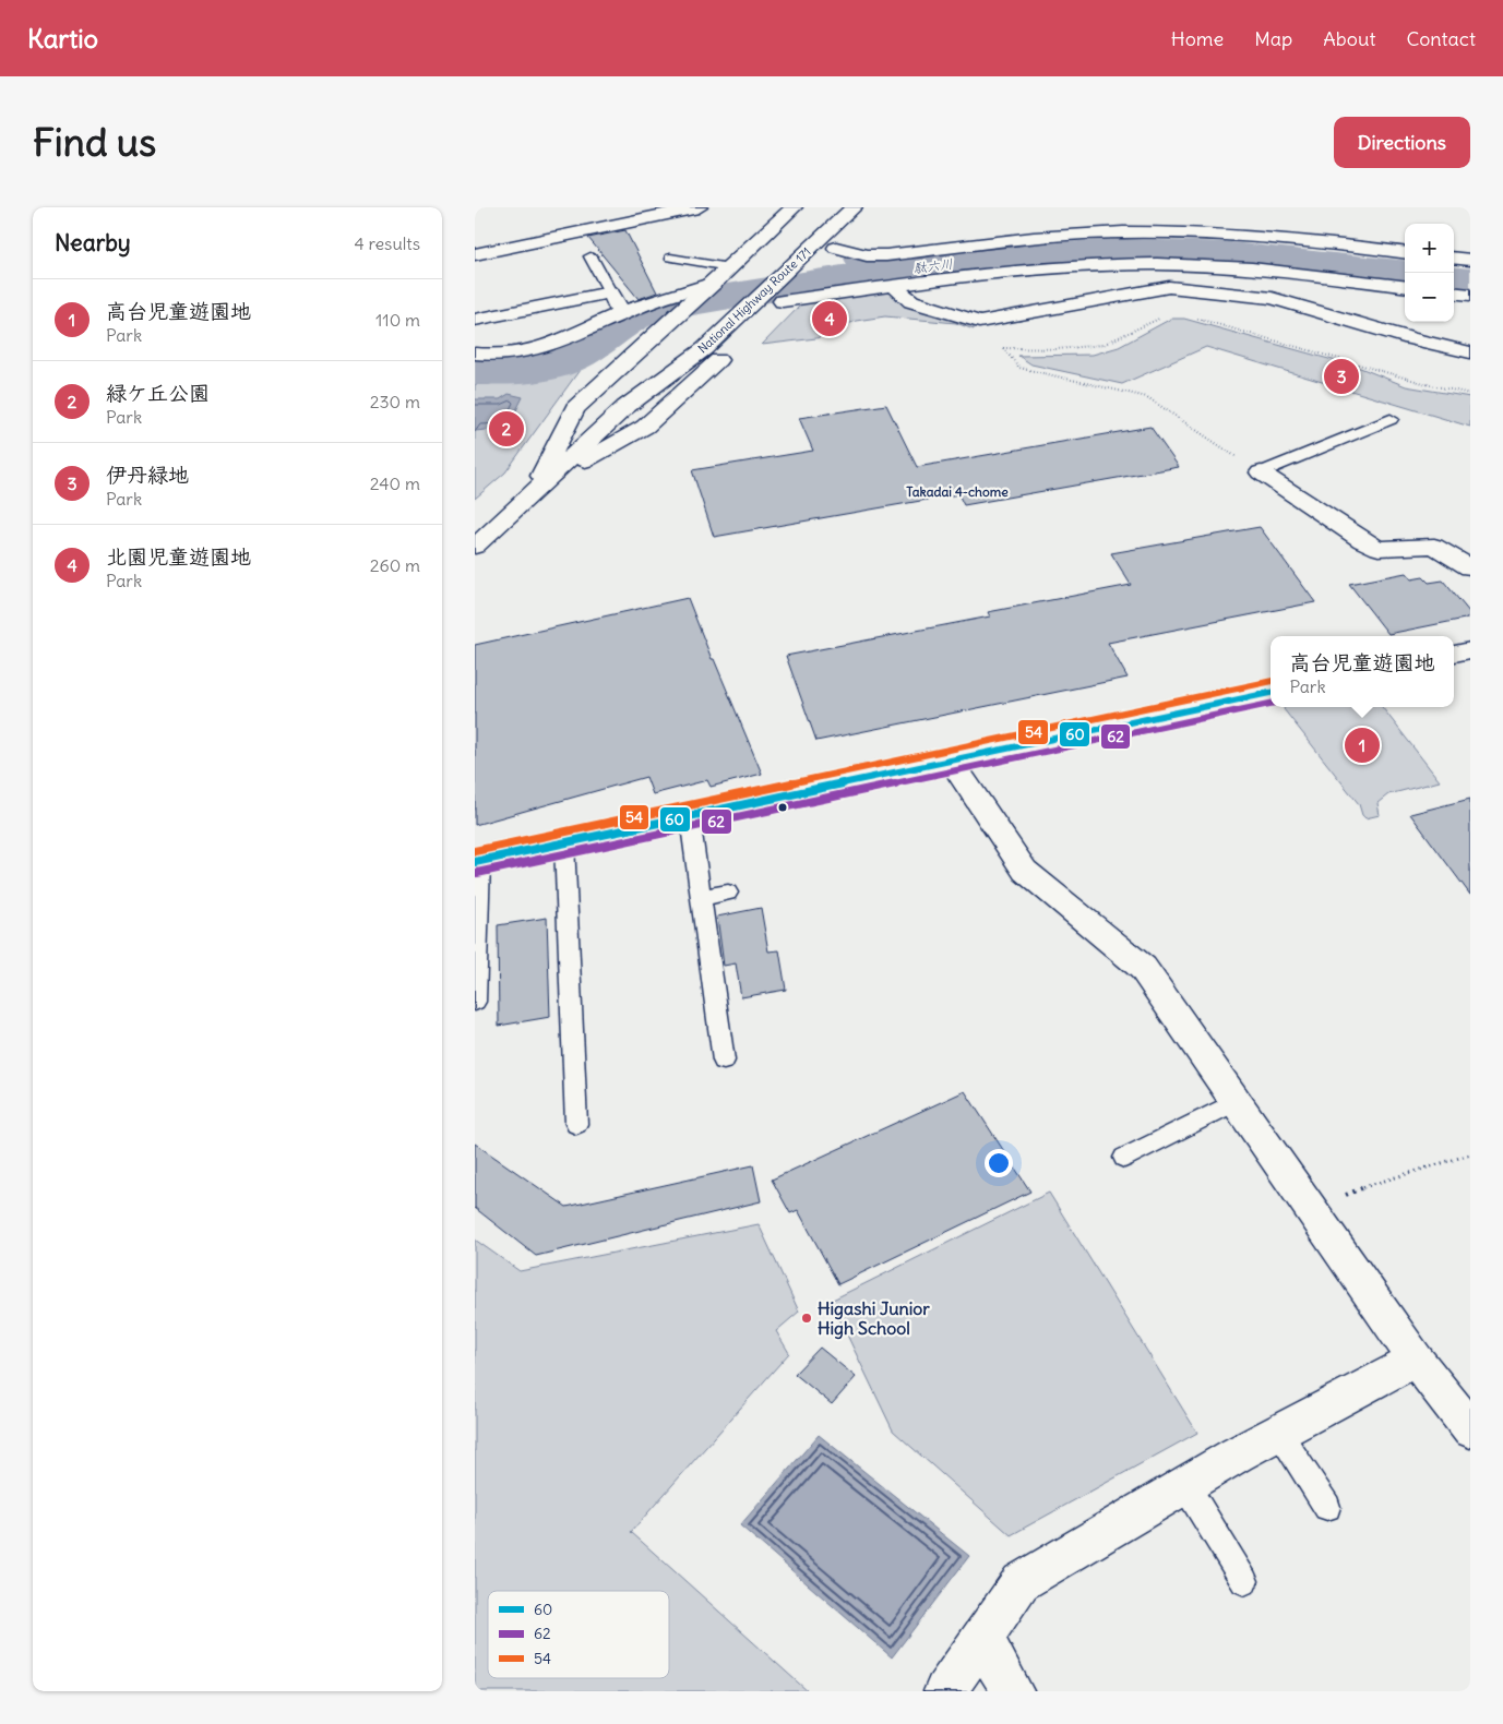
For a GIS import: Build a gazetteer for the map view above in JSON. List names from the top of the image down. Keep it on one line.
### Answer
{"streets":{"main road":["National Highway Route 171"]},"districts":["Takadai 4-chome"],"water":["駄六川"],"places":["Higashi Junior High School"],"lines":["transit line 54","transit line 60","transit line 62"],"legend":["60","62","54"],"page":{"header":"Kartio","nav":["Home","Map","About","Contact"],"buttons":"Directions","title":"Find us","heading":["Nearby","4 results"],"map_buttons":["+","−"],"list":[{"mark":"1","name":"高台児童遊園地","note":"Park","value":"110 m"},{"mark":"2","name":"緑ケ丘公園","note":"Park","value":"230 m"},{"mark":"3","name":"伊丹緑地","note":"Park","value":"240 m"},{"mark":"4","name":"北園児童遊園地","note":"Park","value":"260 m"}],"pins":["4","3","2","1"],"popup":["高台児童遊園地","Park"]}}
